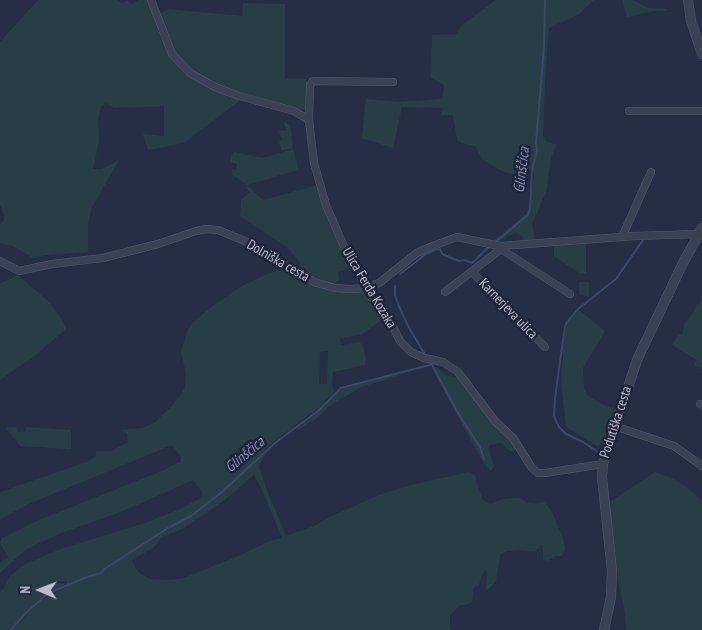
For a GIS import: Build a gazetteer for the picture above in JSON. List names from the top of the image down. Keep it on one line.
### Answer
{"streets":{"street":["Dolniška cesta","Ulica Ferda Kozaka","Karnerjeva ulica","Podutiška cesta"]},"crossings":[["Dolniška cesta","Ulica Ferda Kozaka"],["Dolniška cesta","Podutiška cesta"],["Ulica Ferda Kozaka","Podutiška cesta"]],"water":["Glinščica"],"north":"left"}
